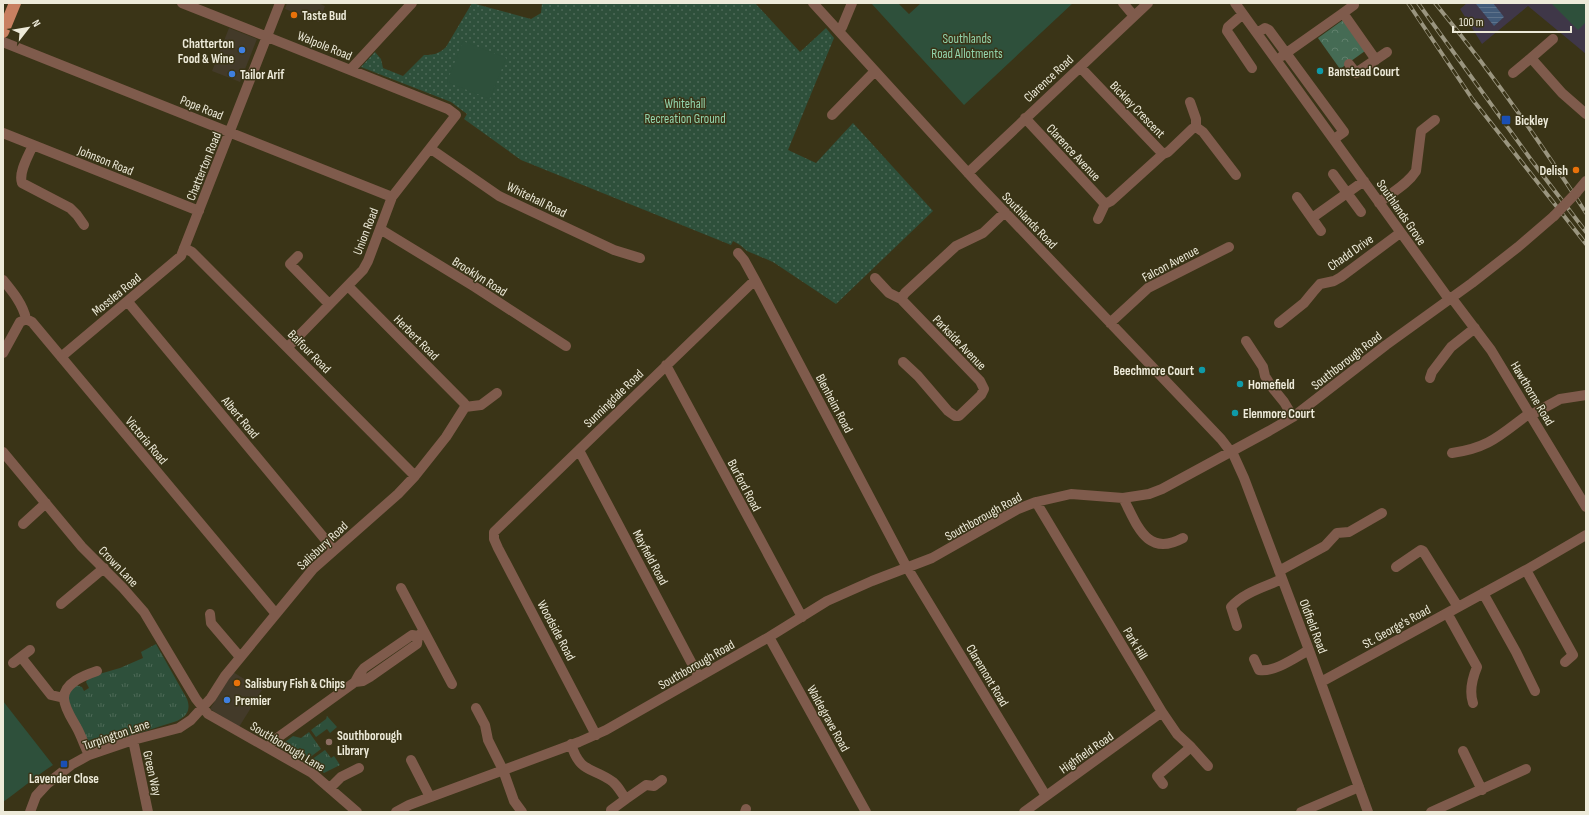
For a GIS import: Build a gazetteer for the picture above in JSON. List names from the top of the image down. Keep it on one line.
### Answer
{"streets":{"street":["Walpole Road","Clarence Road","Pope Road","Bickley Crescent","Clarence Avenue","Johnson Road","Chatterton Road","Whitehall Road","Southlands Grove","Southlands Road","Union Road","Chadd Drive","Falcon Avenue","Brooklyn Road","Mosslea Road","Herbert Road","Parkside Avenue","Balfour Road","Southborough Road","Hawthorne Road","Sunningdale Road","Blenheim Road","Albert Road","Victoria Road","Burford Road","Salisbury Road","Mayfield Road","Crown Lane","Oldfield Road","St. George's Road","Woodside Road","Park Hill","Claremont Road","Waldegrave Road","Turpington Lane","Southborough Lane","Highfield Road","Green Way"]},"crossings":[["Walpole Road","Chatterton Road"],["Walpole Road","Union Road"],["Clarence Road","Bickley Crescent"],["Clarence Road","Clarence Avenue"],["Clarence Road","Southlands Road"],["Pope Road","Chatterton Road"],["Pope Road","Union Road"],["Bickley Crescent","Clarence Avenue"],["Johnson Road","Chatterton Road"],["Chatterton Road","Mosslea Road"],["Chatterton Road","Balfour Road"],["Whitehall Road","Union Road"],["Southlands Grove","Chadd Drive"],["Southlands Grove","Southborough Road"],["Southlands Grove","Hawthorne Road"],["Southlands Road","Falcon Avenue"],["Southlands Road","Southborough Road"],["Southlands Road","Oldfield Road"],["Union Road","Brooklyn Road"],["Union Road","Herbert Road"],["Union Road","Balfour Road"],["Mosslea Road","Balfour Road"],["Mosslea Road","Albert Road"],["Mosslea Road","Victoria Road"],["Herbert Road","Salisbury Road"],["Balfour Road","Salisbury Road"],["Southborough Road","Hawthorne Road"],["Southborough Road","Blenheim Road"],["Southborough Road","Burford Road"],["Southborough Road","Mayfield Road"],["Southborough Road","Oldfield Road"],["Southborough Road","Woodside Road"],["Southborough Road","Park Hill"],["Southborough Road","Claremont Road"],["Southborough Road","Waldegrave Road"],["Sunningdale Road","Blenheim Road"],["Sunningdale Road","Burford Road"],["Sunningdale Road","Mayfield Road"],["Sunningdale Road","Woodside Road"],["Blenheim Road","Claremont Road"],["Albert Road","Salisbury Road"],["Victoria Road","Salisbury Road"],["Salisbury Road","Crown Lane"],["Salisbury Road","Turpington Lane"],["Salisbury Road","Southborough Lane"],["Crown Lane","Turpington Lane"],["Crown Lane","Southborough Lane"],["Oldfield Road","St. George's Road"],["Park Hill","Highfield Road"],["Claremont Road","Highfield Road"],["Turpington Lane","Southborough Lane"],["Turpington Lane","Green Way"]],"parks":["Southlands Road Allotments","Whitehall Recreation Ground"],"places":{"other":["Taste Bud","Chatterton Food & Wine","Banstead Court","Tailor Arif","Delish","Beechmore Court","Homefield","Elenmore Court","Salisbury Fish & Chips","Premier","Southborough Library"],"transit":["Bickley","Lavender Close"]},"scale_bar":"100 m","north":"top right"}
